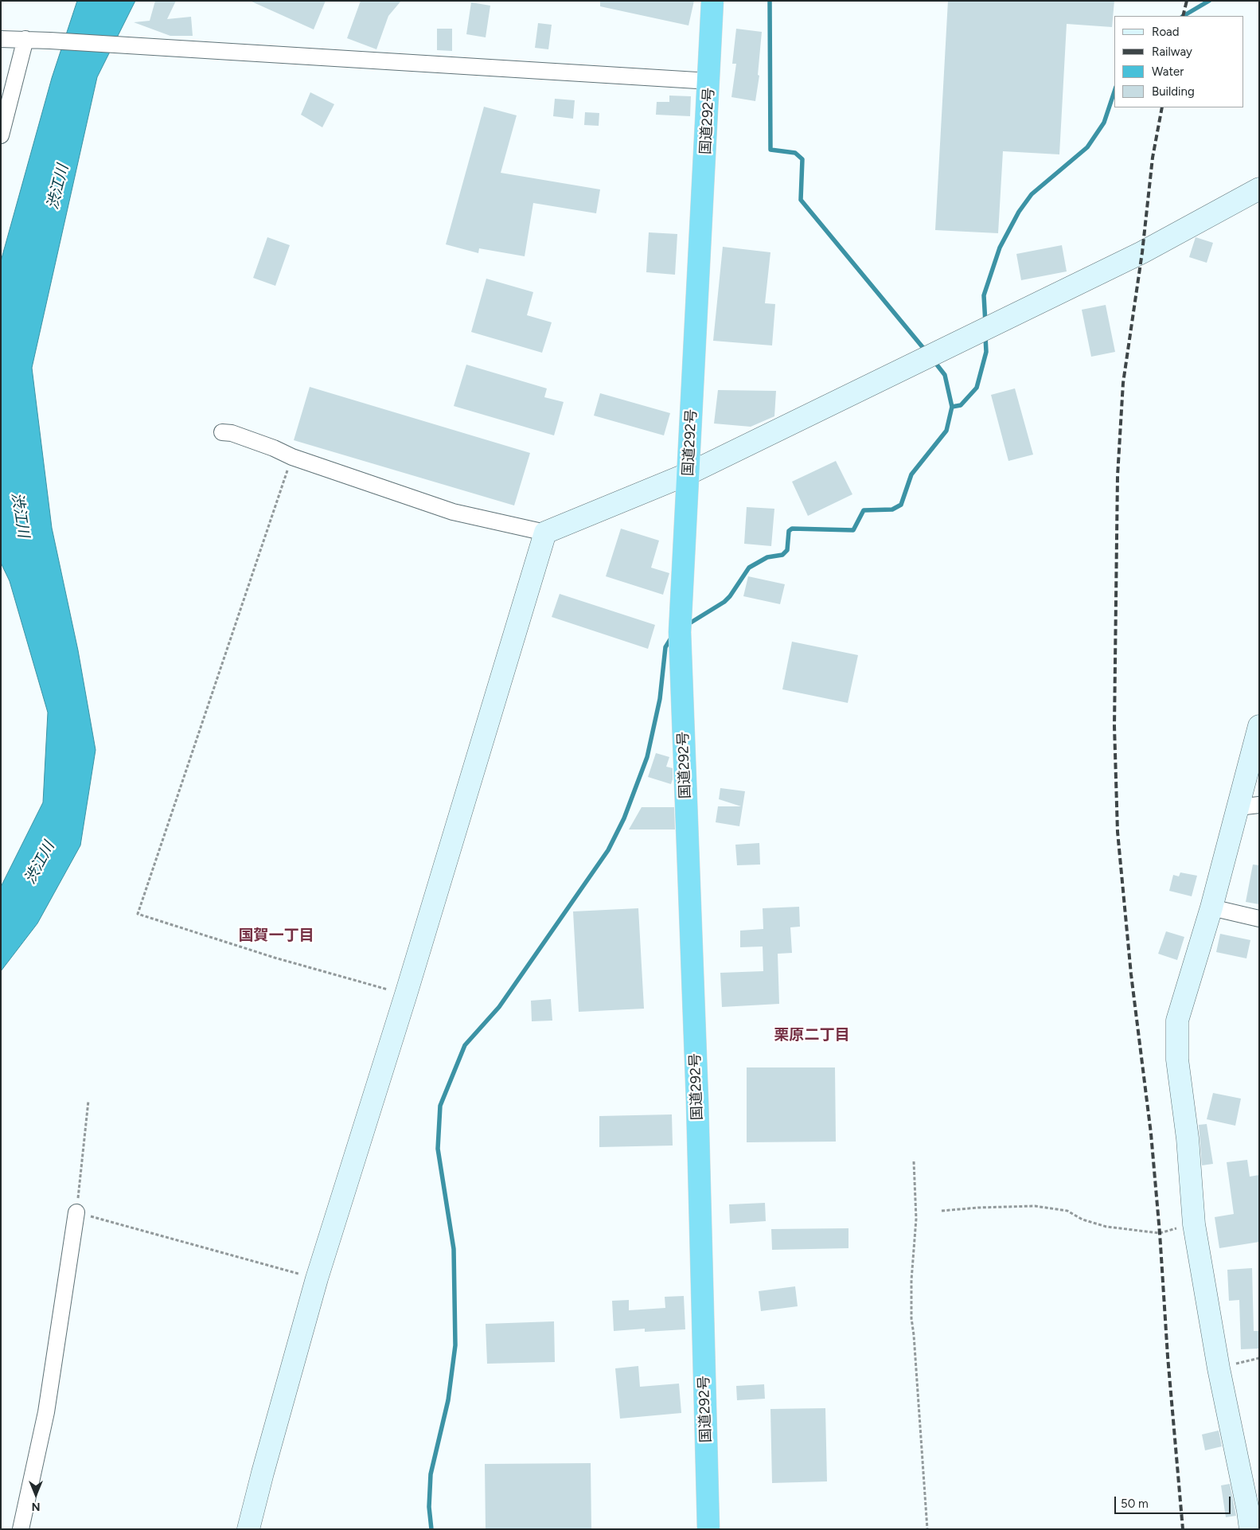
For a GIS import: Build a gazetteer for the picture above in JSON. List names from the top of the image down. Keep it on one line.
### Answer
{"streets":{"highway":["国道292号"]},"districts":["国賀一丁目","栗原二丁目"],"water":["渋江川"],"legend":["Road","Railway","Water","Building"],"scale_bar":"50 m","north":"bottom"}
